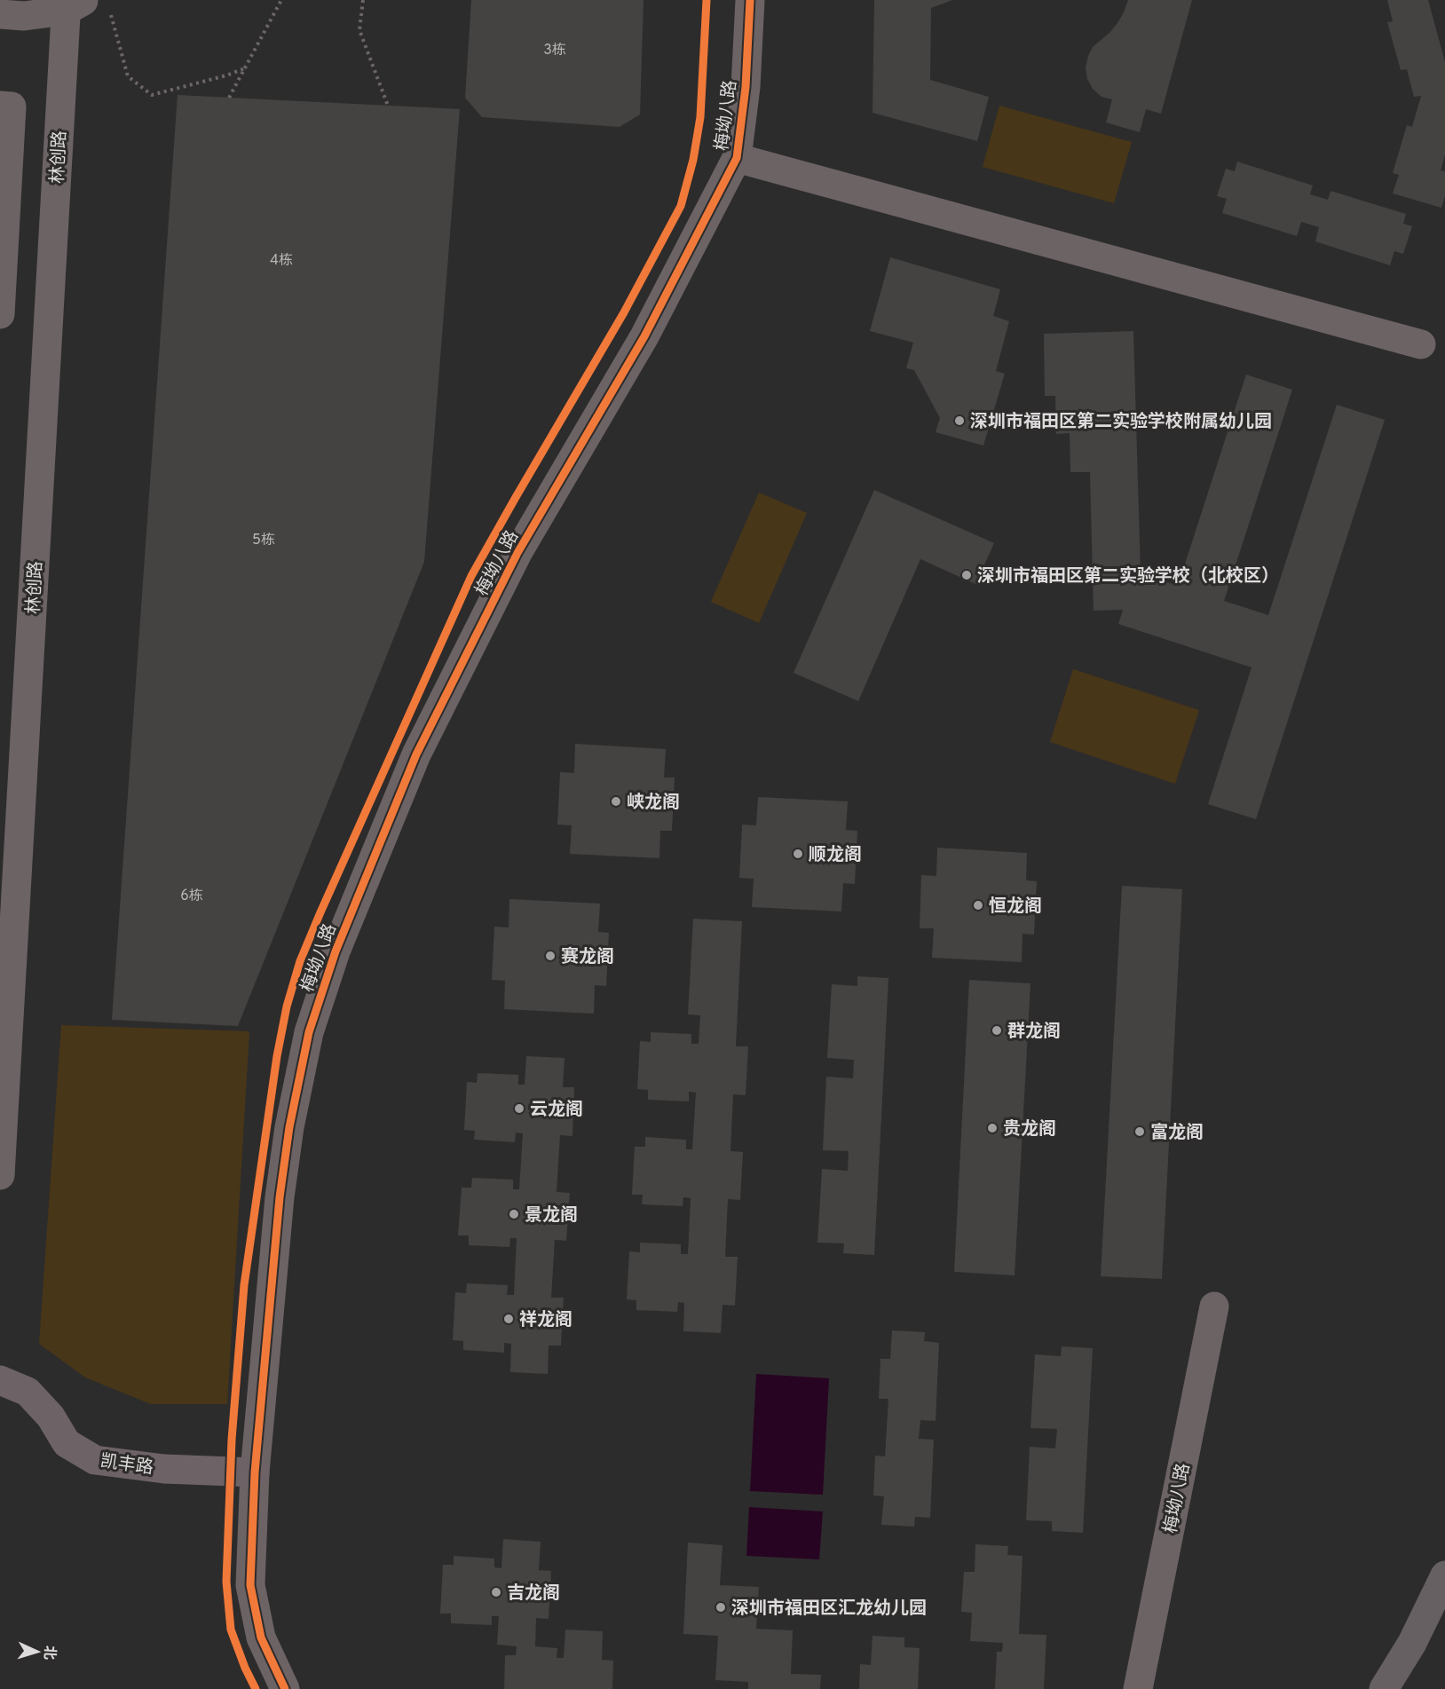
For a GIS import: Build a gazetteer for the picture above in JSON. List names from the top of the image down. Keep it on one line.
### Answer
{"streets":{"main road":["凯丰路"],"street":["梅坳八路","林创路"]},"crossings":[["梅坳八路","凯丰路"]],"places":["深圳市福田区第二实验学校附属幼儿园","深圳市福田区第二实验学校（北校区）","峡龙阁","顺龙阁","恒龙阁","赛龙阁","群龙阁","云龙阁","贵龙阁","富龙阁","景龙阁","祥龙阁","吉龙阁","深圳市福田区汇龙幼儿园"],"house_numbers":["3栋","4栋","5栋","6栋"],"north":"right"}
